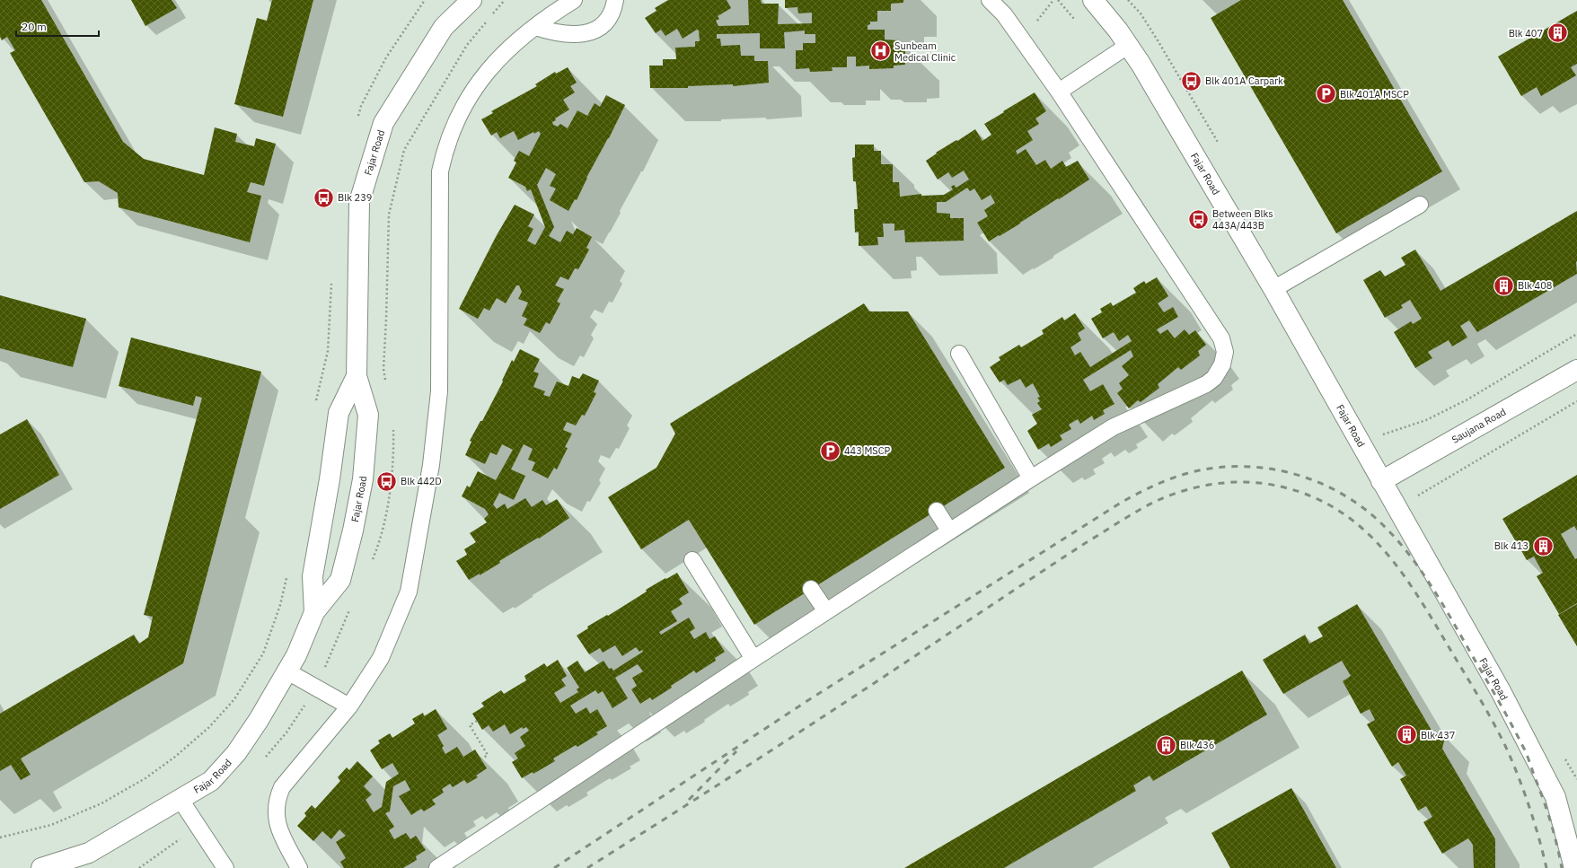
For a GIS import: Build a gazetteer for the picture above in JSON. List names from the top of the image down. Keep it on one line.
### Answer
{"streets":{"street":["Fajar Road","Saujana Road"]},"crossings":[["Fajar Road","Saujana Road"]],"places":{"building":["Blk 407","Blk 408","Blk 413","Blk 437","Blk 436"],"hospital":["Sunbeam Medical Clinic"],"bus stop":["Blk 401A Carpark","Blk 239","Between Blks 443A/443B","Blk 442D"],"parking":["Blk 401A MSCP","443 MSCP"]},"scale_bar":"20 m"}
